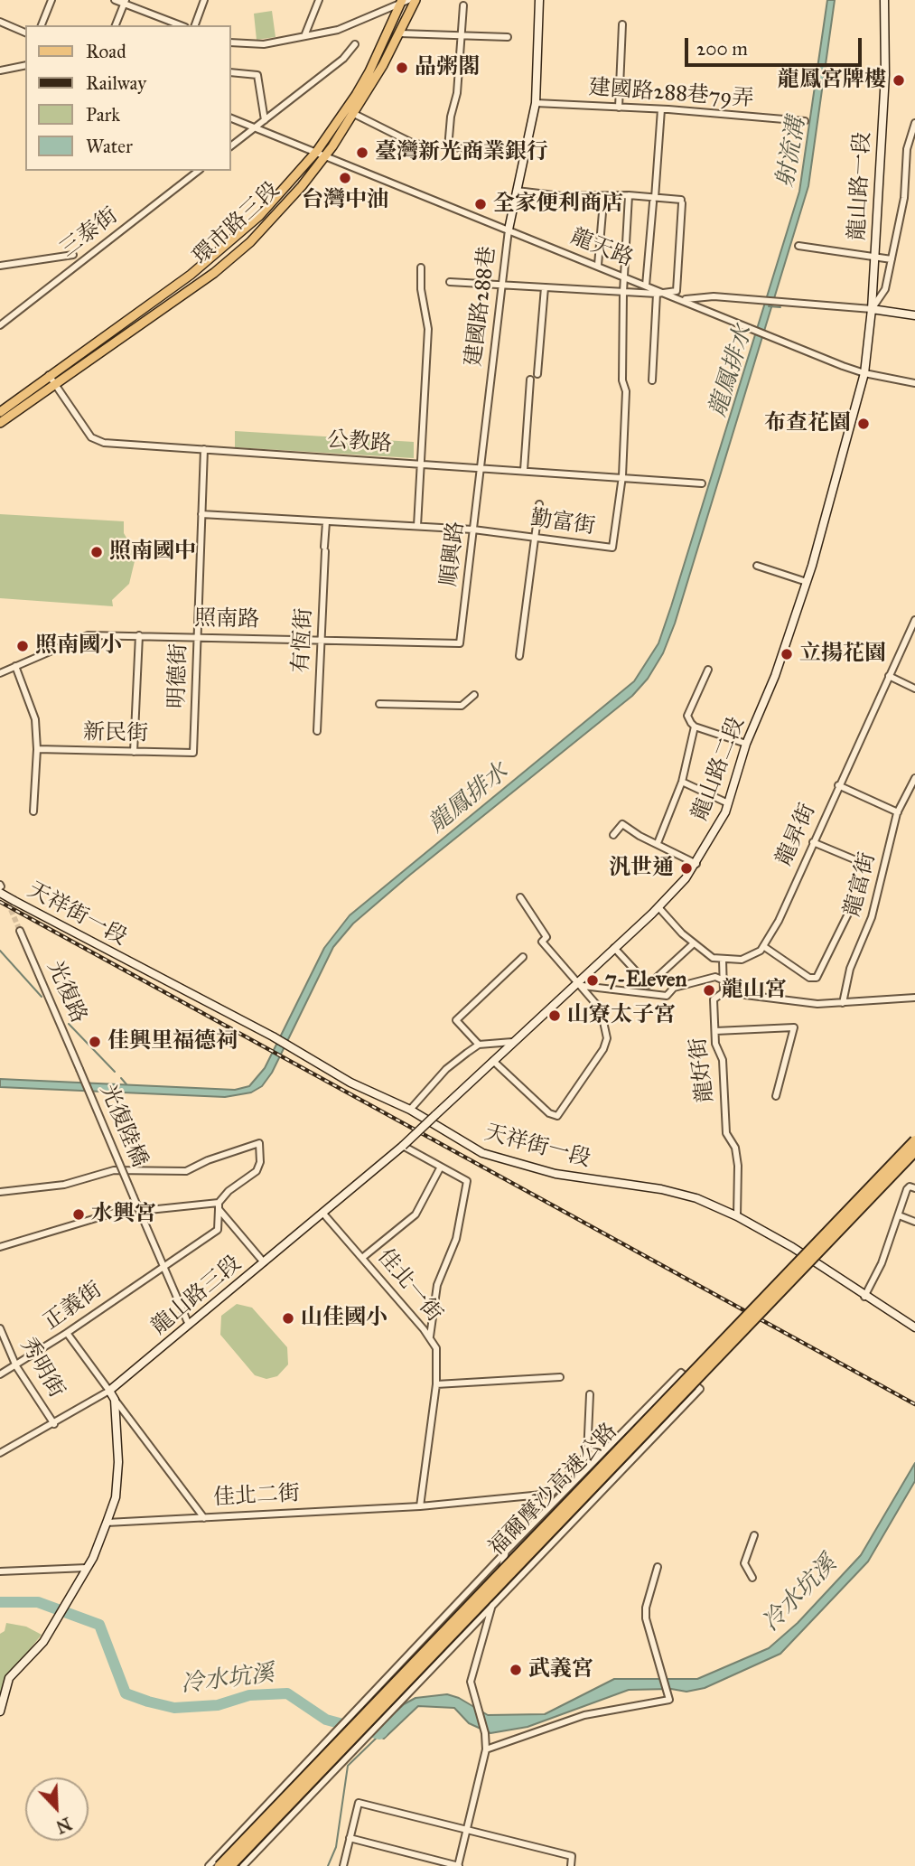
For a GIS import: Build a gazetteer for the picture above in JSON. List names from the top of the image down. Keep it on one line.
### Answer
{"streets":{"highway":["福爾摩沙高速公路"],"main road":["環市路三段"],"street":["建國路288巷79弄","龍山路一段","三泰街","龍天路","建國路288巷","公教路","勤富街","順興路","照南路","有恆街","明德街","新民街","龍山路二段","龍昇街","龍富街","天祥街一段","光復路","龍好街","光復陸橋","佳北一街","龍山路三段","正義街","秀明街","佳北二街"]},"crossings":[["建國路288巷79弄","建國路288巷"],["龍山路一段","龍天路"],["龍山路一段","龍山路二段"],["環市路三段","龍天路"],["環市路三段","公教路"],["龍天路","建國路288巷"],["龍天路","龍山路二段"],["建國路288巷","公教路"],["建國路288巷","順興路"],["公教路","勤富街"],["公教路","順興路"],["公教路","明德街"],["勤富街","順興路"],["勤富街","有恆街"],["勤富街","明德街"],["順興路","照南路"],["照南路","有恆街"],["照南路","明德街"],["明德街","新民街"],["龍山路二段","龍山路三段"],["天祥街一段","龍好街"],["光復路","光復陸橋"],["佳北一街","龍山路三段"],["佳北一街","佳北二街"],["龍山路三段","秀明街"],["正義街","秀明街"]],"water":["射流溝","龍鳳排水","冷水坑溪"],"places":["品粥閣","龍鳳宮牌樓","臺灣新光商業銀行","台灣中油","全家便利商店","布查花園","照南國中","照南國小","立揚花園","汎世通","7-Eleven","龍山宮","山寮太子宮","佳興里福德祠","水興宮","山佳國小","武義宮"],"legend":["Road","Railway","Park","Water"],"scale_bar":"200 m","north":"bottom right"}
